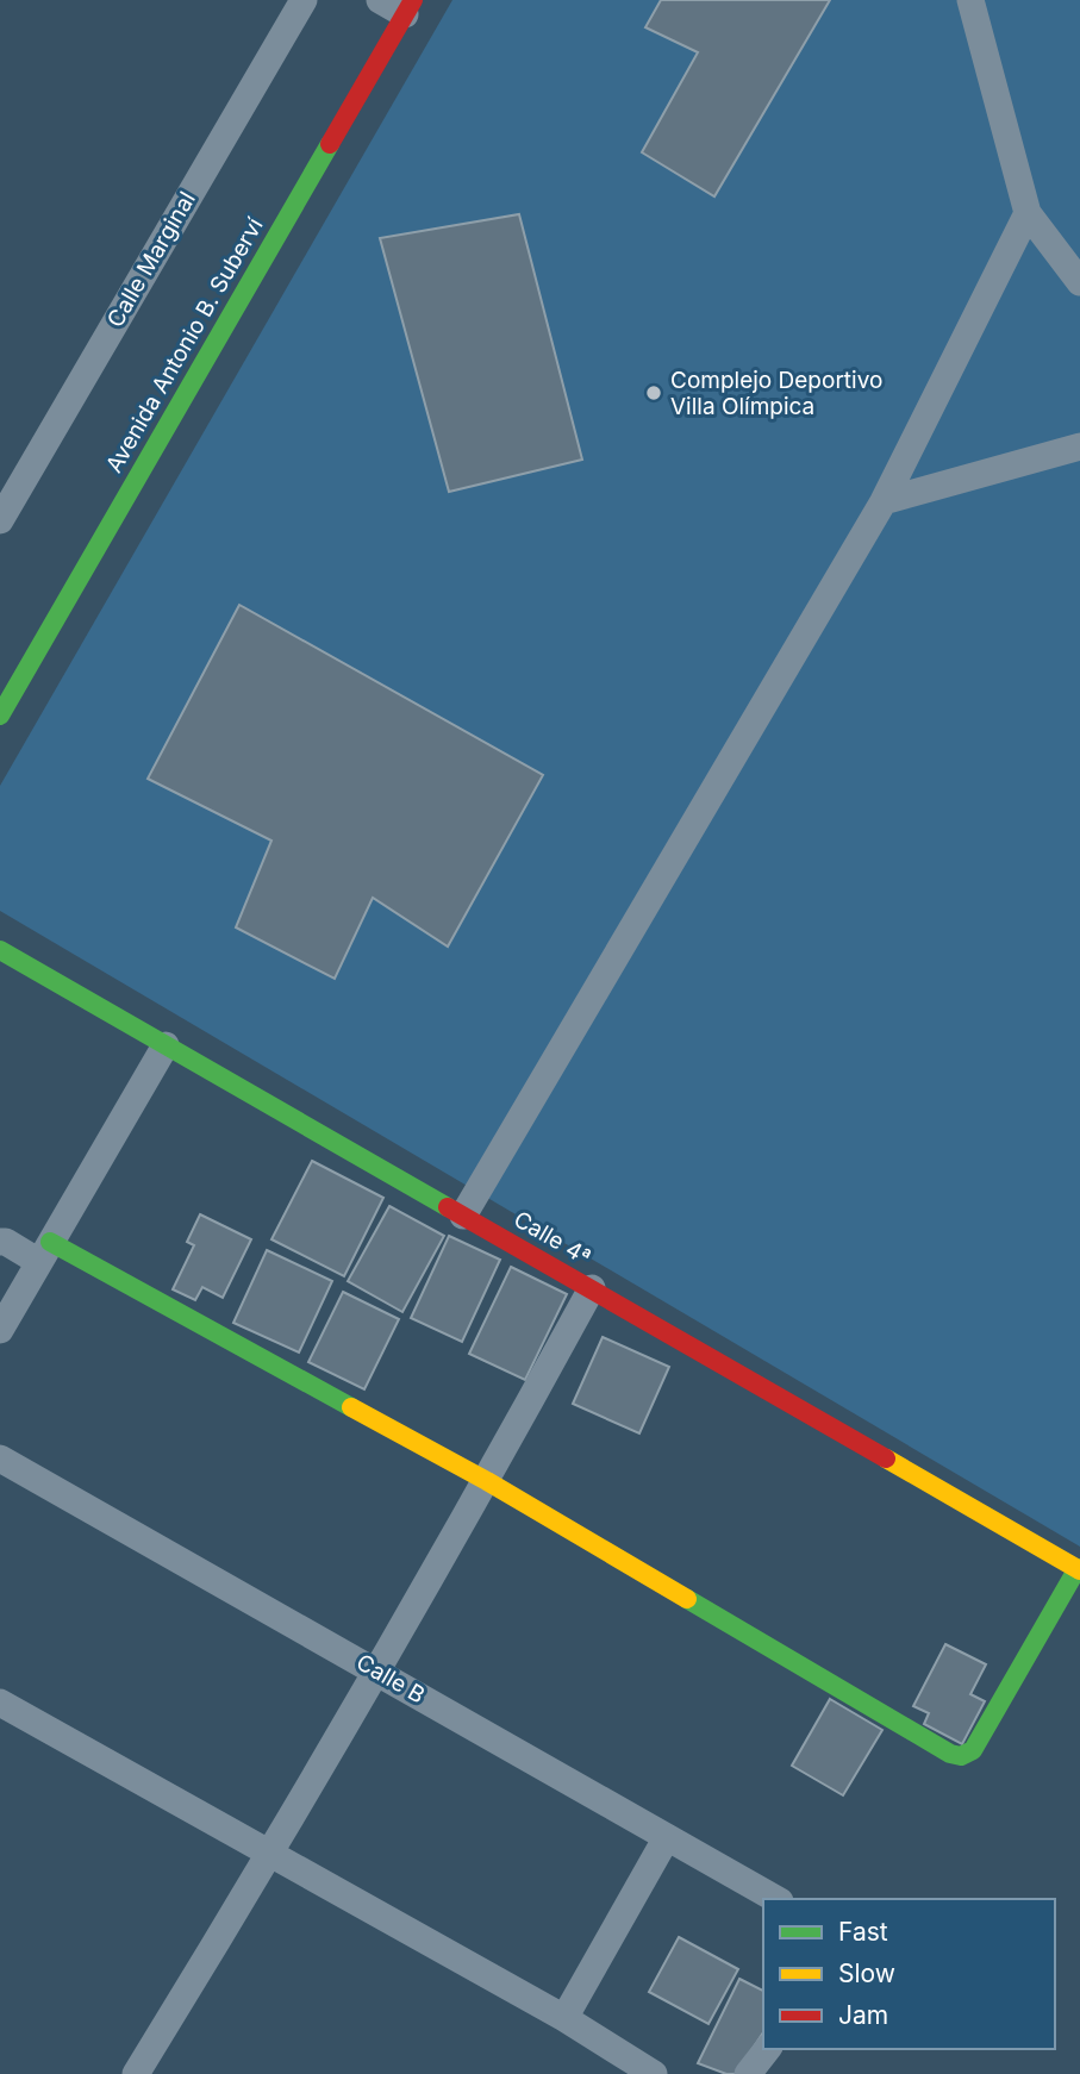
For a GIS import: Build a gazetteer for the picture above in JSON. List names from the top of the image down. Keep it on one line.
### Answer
{"streets":{"street":["Calle Marginal","Avenida Antonio B. Suberví","Calle 4ª","Calle B"]},"places":["Complejo Deportivo Villa Olímpica"],"legend":["Fast","Slow","Jam"]}
